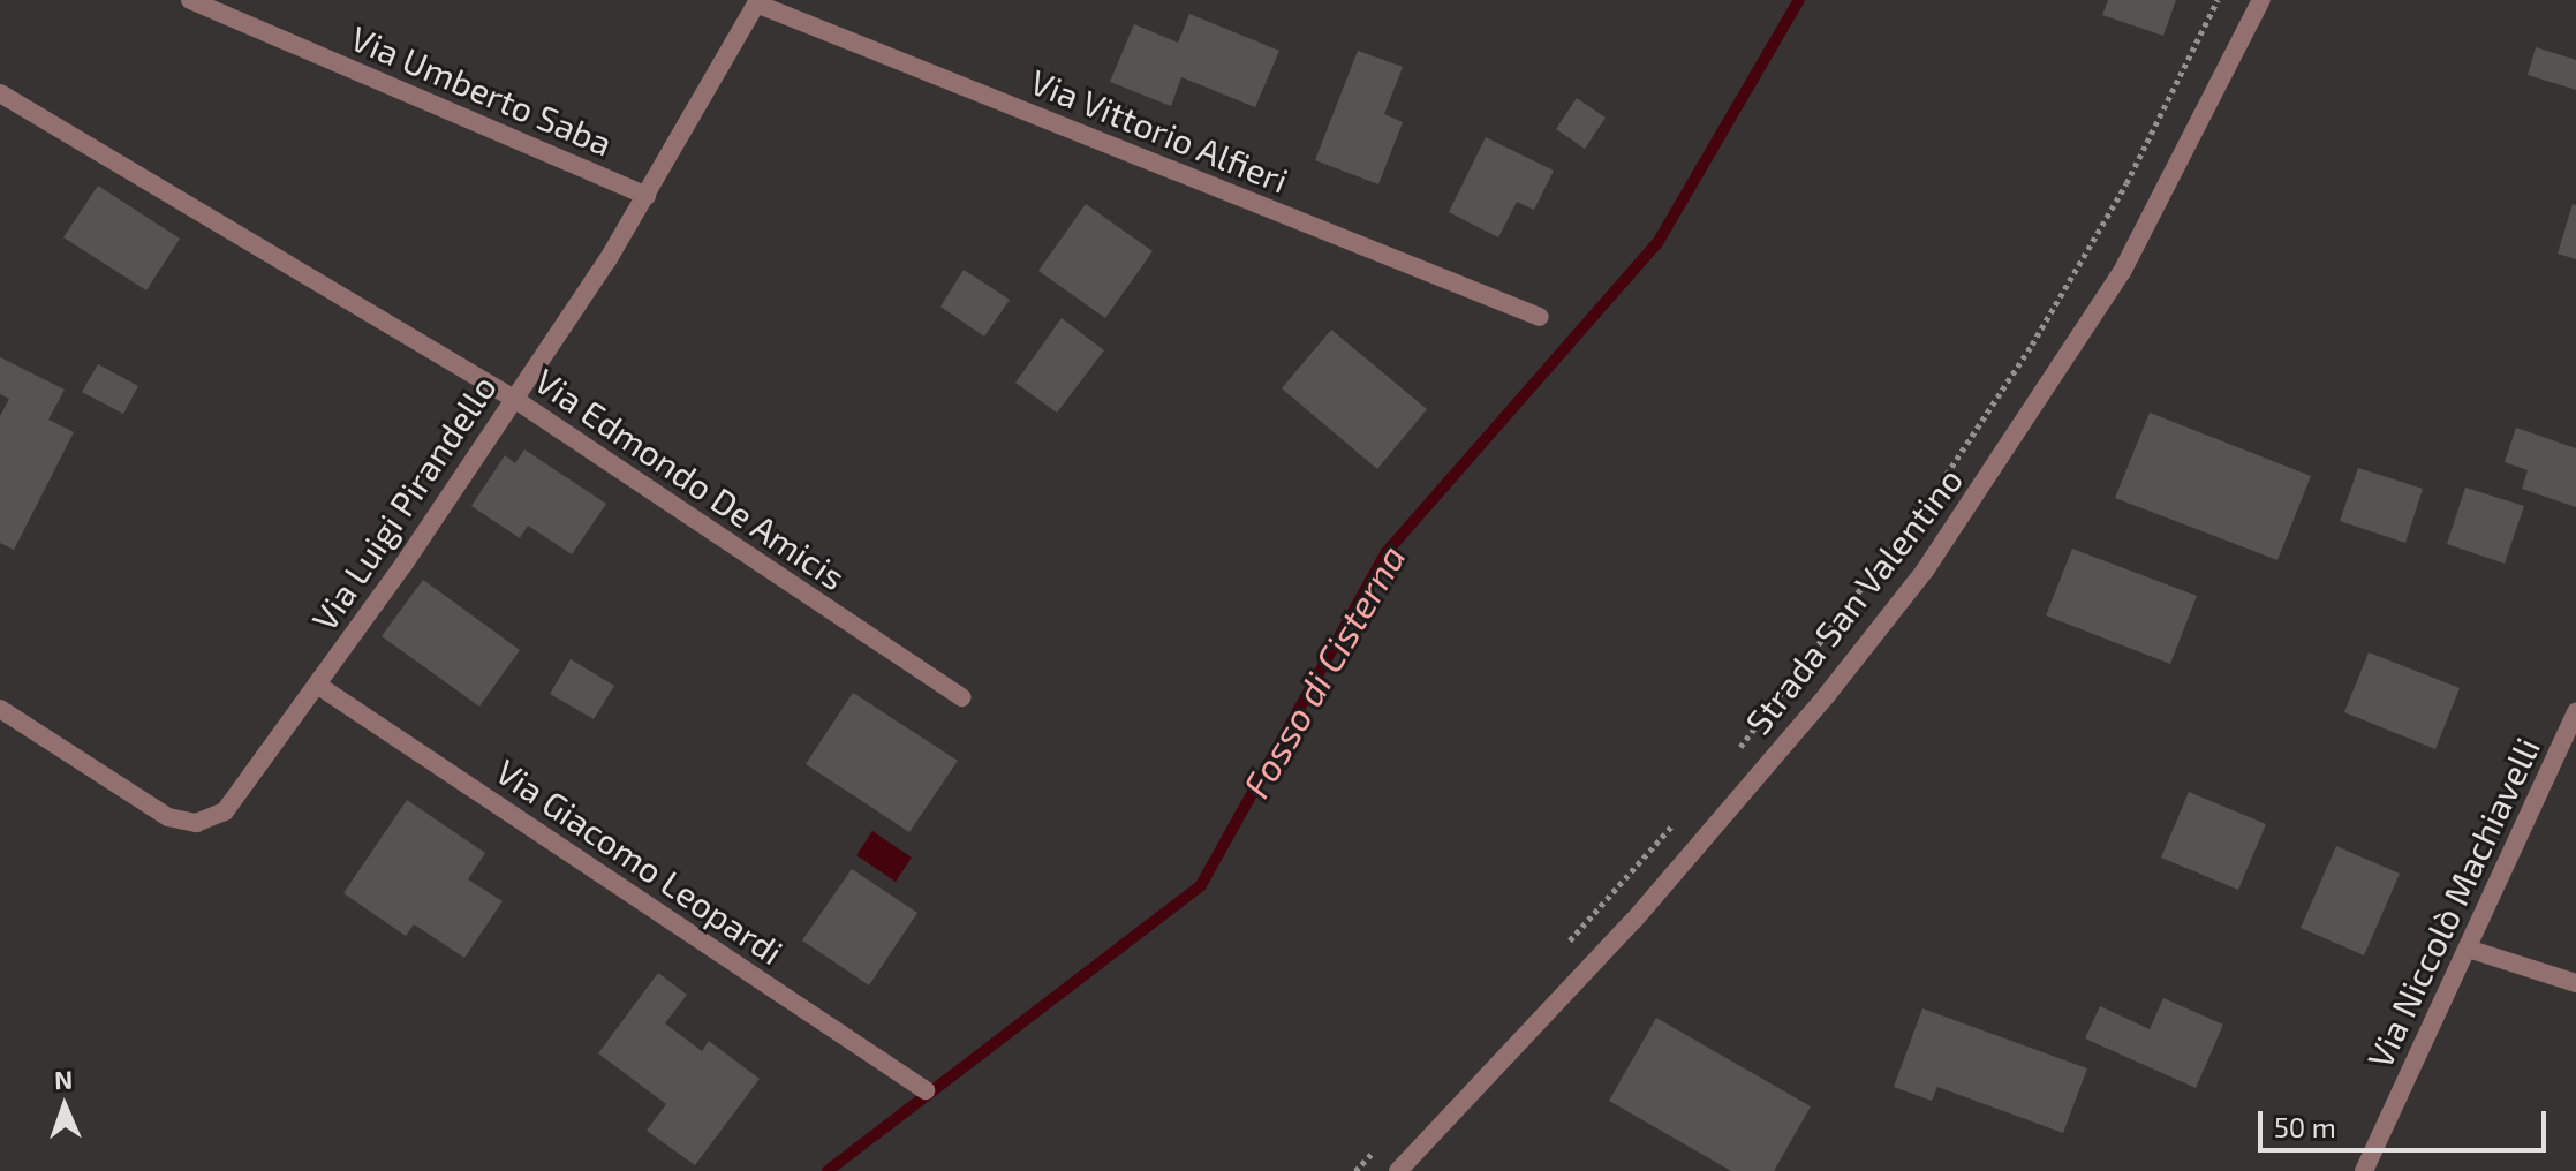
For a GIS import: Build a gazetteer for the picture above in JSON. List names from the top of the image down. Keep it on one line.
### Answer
{"streets":{"street":["Via Umberto Saba","Via Vittorio Alfieri","Via Edmondo De Amicis","Via Luigi Pirandello","Strada San Valentino","Via Giacomo Leopardi","Via Niccolò Machiavelli"]},"crossings":[["Via Umberto Saba","Via Luigi Pirandello"],["Via Vittorio Alfieri","Via Luigi Pirandello"],["Via Edmondo De Amicis","Via Luigi Pirandello"],["Via Luigi Pirandello","Via Giacomo Leopardi"]],"water":["Fosso di Cisterna"],"scale_bar":"50 m","north":"top"}
